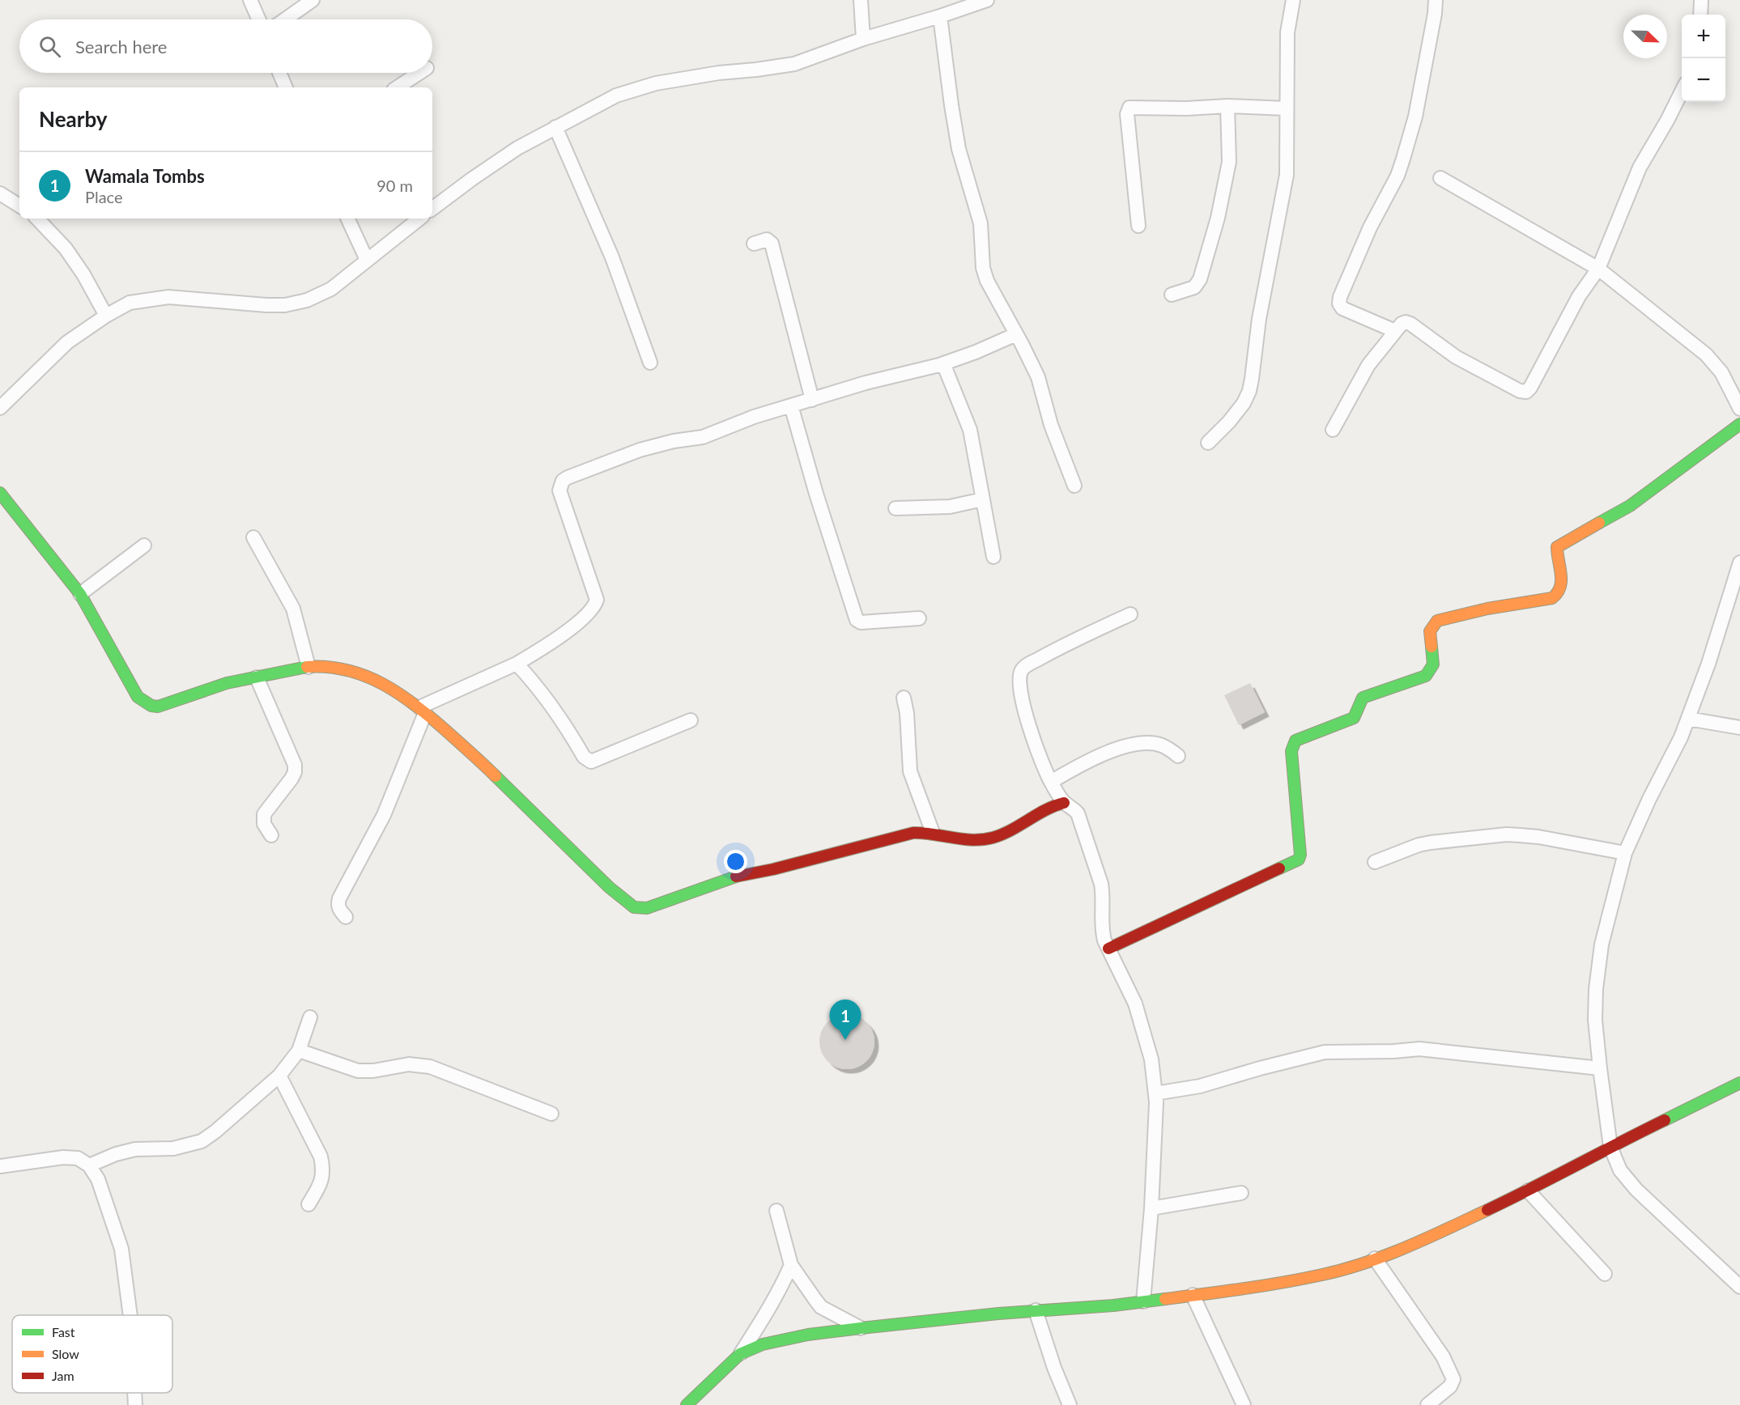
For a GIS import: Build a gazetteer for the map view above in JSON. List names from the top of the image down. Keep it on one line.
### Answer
{"legend":["Fast","Slow","Jam"],"north":"bottom right","page":{"map_buttons":["+","−"],"search":"Search here","heading":"Nearby","list":[{"mark":"1","name":"Wamala Tombs","note":"Place","value":"90 m"}],"pins":"1"}}
